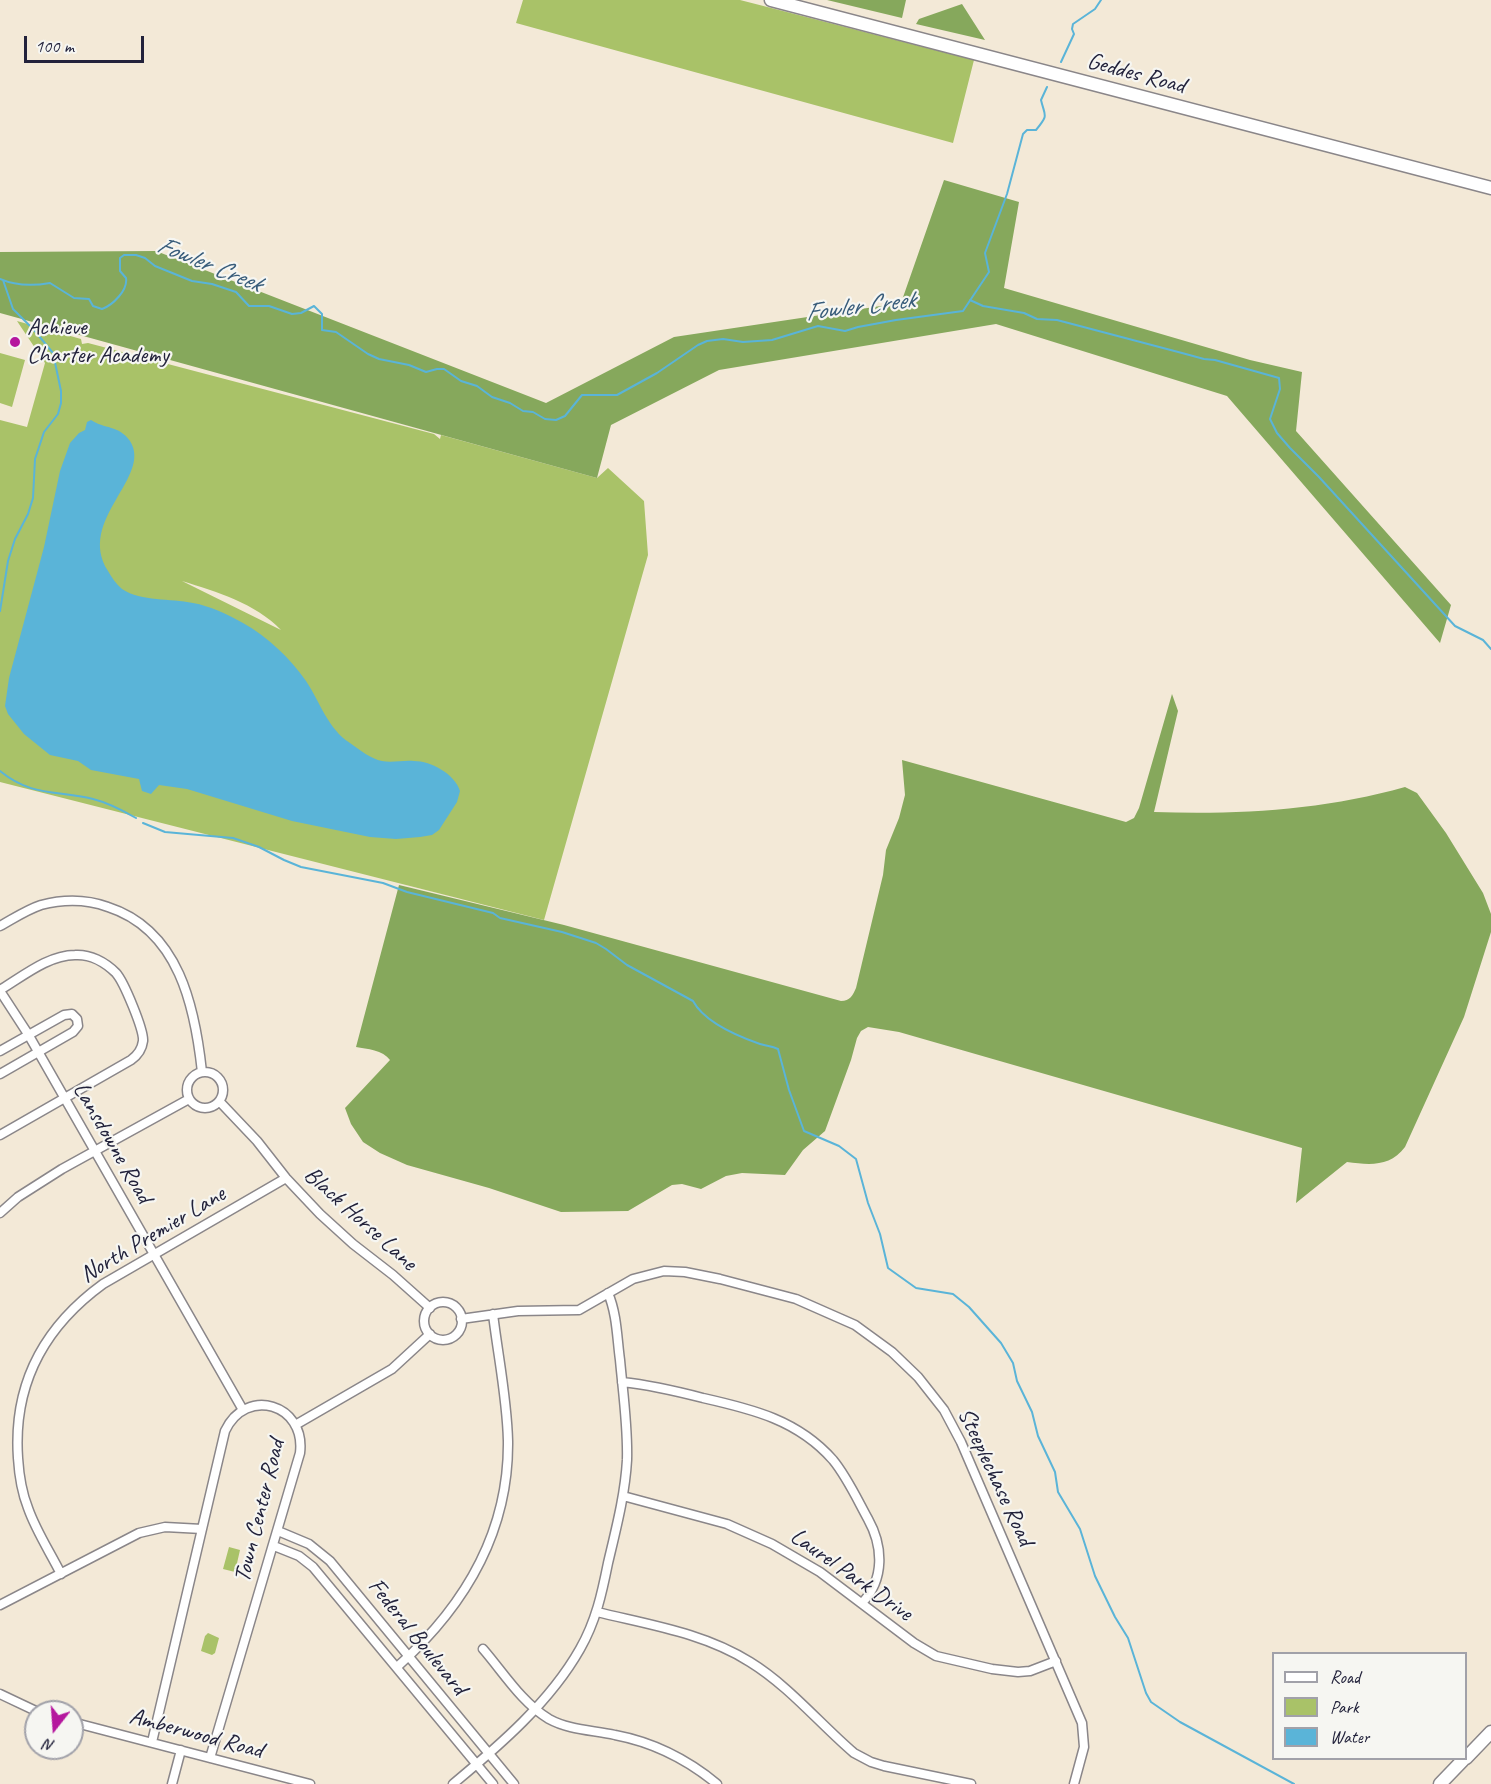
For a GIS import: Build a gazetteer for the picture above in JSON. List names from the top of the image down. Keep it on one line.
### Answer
{"streets":{"main road":["Geddes Road"],"street":["Lansdowne Road","Black Horse Lane","North Premier Lane","Steeplechase Road","Town Center Road","Laurel Park Drive","Federal Boulevard","Amberwood Road"]},"crossings":[["Lansdowne Road","North Premier Lane"],["Lansdowne Road","Town Center Road"],["Black Horse Lane","North Premier Lane"],["Steeplechase Road","Laurel Park Drive"],["Town Center Road","Federal Boulevard"],["Town Center Road","Amberwood Road"]],"water":["Fowler Creek"],"places":["Achieve Charter Academy"],"legend":["Road","Park","Water"],"scale_bar":"100 m","north":"bottom"}
